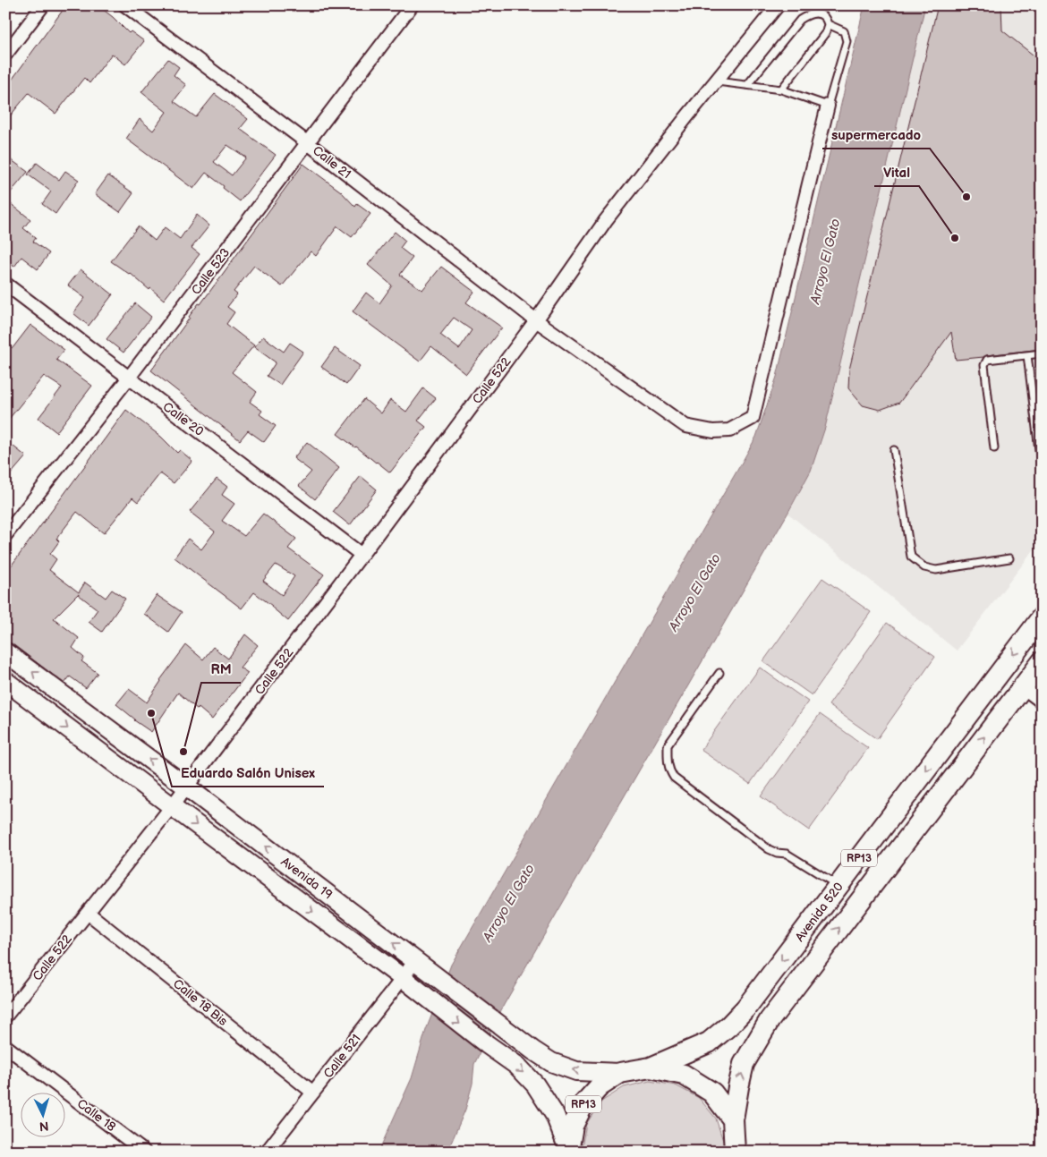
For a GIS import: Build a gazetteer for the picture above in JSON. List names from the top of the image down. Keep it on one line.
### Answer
{"streets":{"main road":["RP13","Avenida 19","Avenida 520"],"street":["Calle 21","Calle 523","Calle 522","Calle 20","Calle 18 Bis","Calle 521","Calle 18"]},"crossings":[["Calle 21","Calle 523"],["Calle 21","Calle 522"],["Calle 523","Calle 20"],["Calle 522","Calle 20"],["Calle 522","Avenida 19"],["Calle 522","Calle 18 Bis"],["RP13","Avenida 19"],["RP13","Avenida 520"],["Avenida 19","Calle 521"],["Calle 18 Bis","Calle 521"]],"water":["Arroyo El Gato"],"places":["supermercado","Vital","Eduardo Salón Unisex","RM"],"north":"bottom"}
